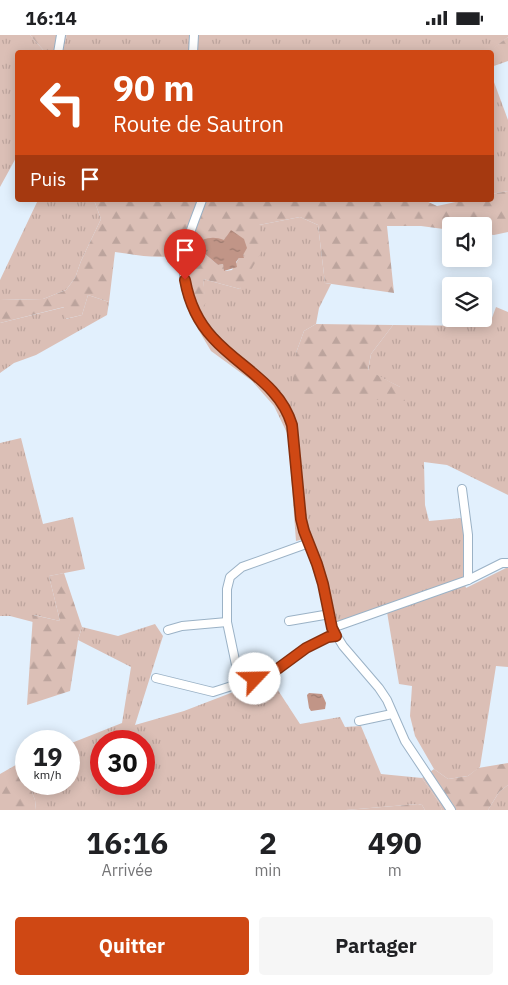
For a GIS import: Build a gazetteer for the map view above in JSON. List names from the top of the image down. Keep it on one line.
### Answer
{"page":{"status":"16:14","turn":["90 m","Route de Sautron"],"then":"Puis","speed":"19 km/h","limit":"30","eta":["16:16","Arrivée","2","min","490","m"],"buttons":["Quitter","Partager"]}}
